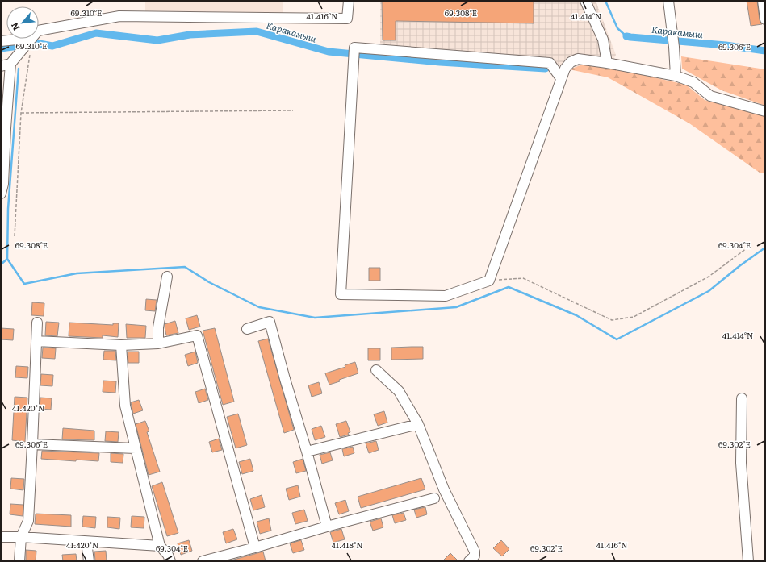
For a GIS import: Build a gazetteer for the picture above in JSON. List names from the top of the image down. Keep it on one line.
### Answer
{"water":["Каракамыш"],"north":"bottom left","coordinates":["69.310°E","69.308°E","41.416°N","41.414°N","69.306°E","69.304°E","41.420°N","69.302°E","41.418°N"]}
